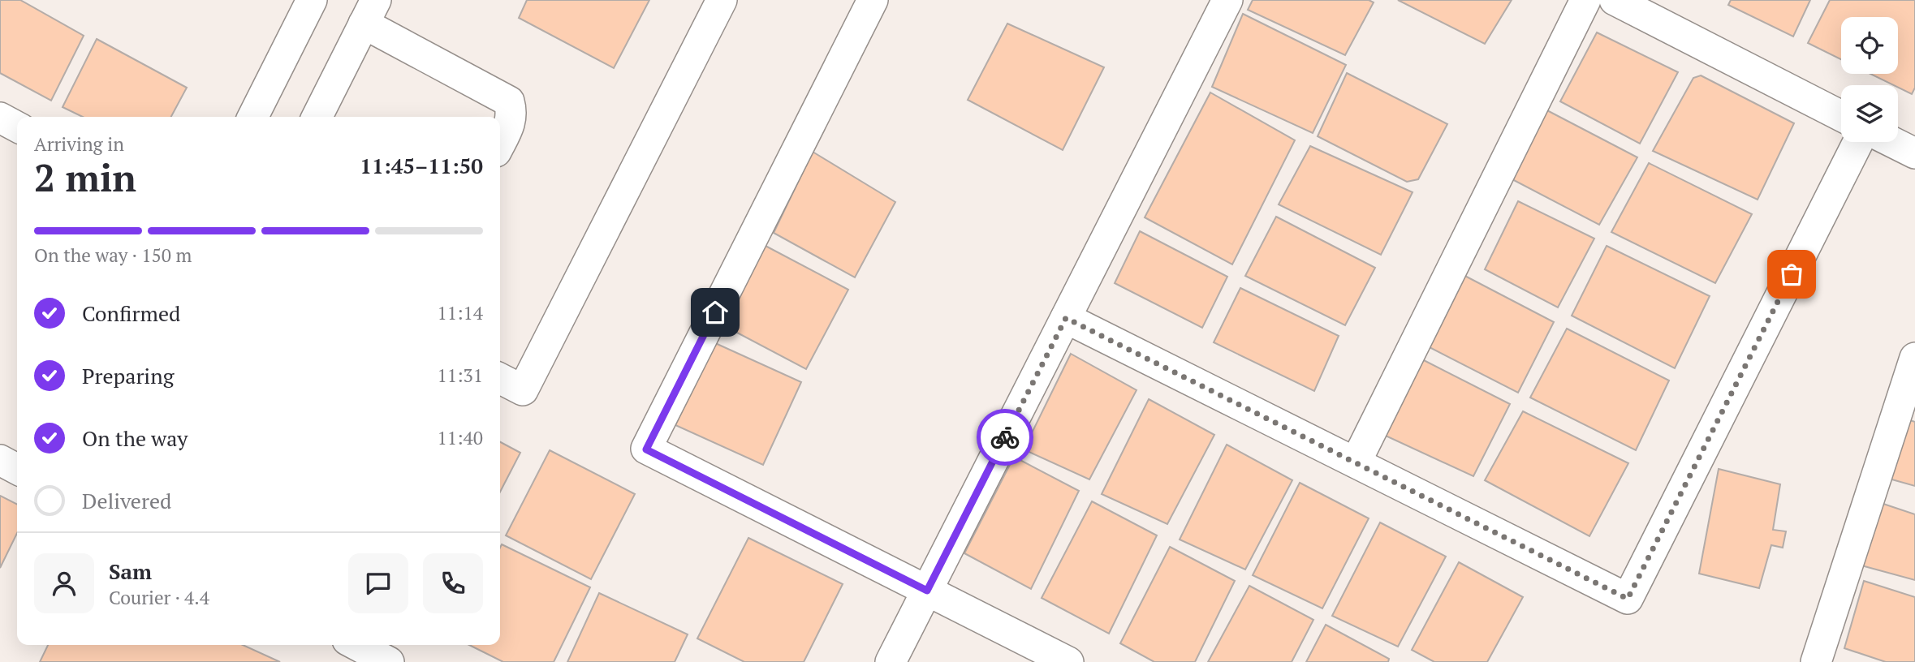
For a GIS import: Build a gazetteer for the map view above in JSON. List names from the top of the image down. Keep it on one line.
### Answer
{"page":{"heading":["2 min","Arriving in","11:45–11:50"],"panel":["Sam","Courier · 4.4"],"bar":"On the way · 150 m","list":[["Confirmed","11:14"],["Preparing","11:31"],["On the way","11:40"],"Delivered"]}}
